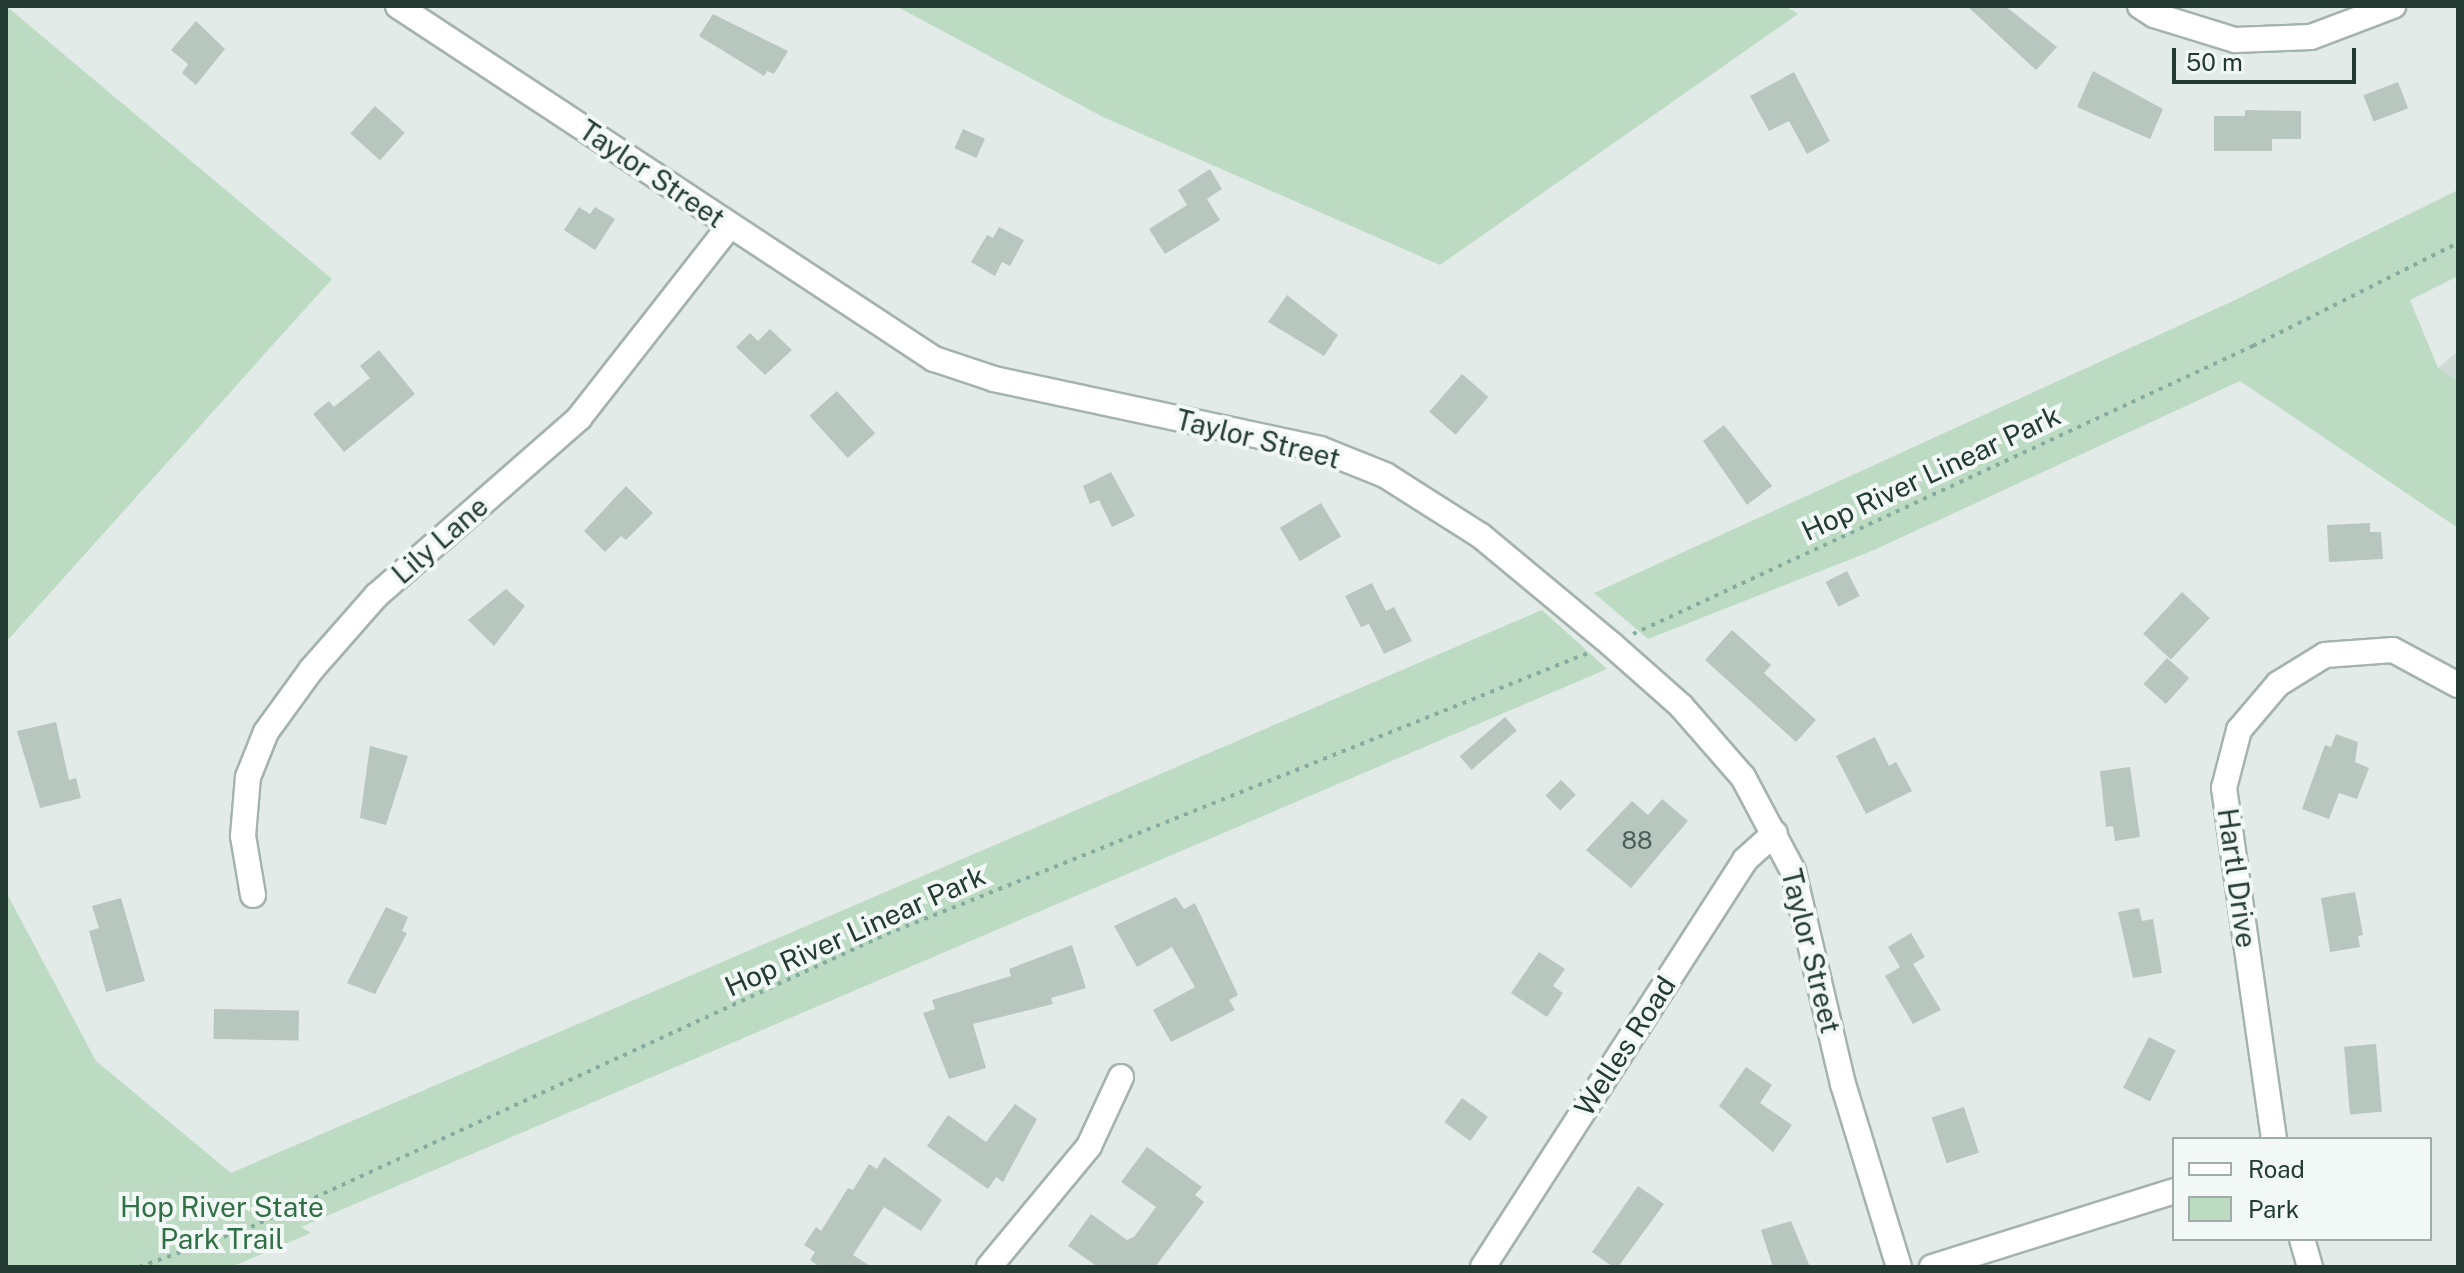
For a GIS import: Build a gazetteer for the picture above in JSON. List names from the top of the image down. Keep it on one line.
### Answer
{"streets":{"street":["Taylor Street","Lily Lane","Hartl Drive","Welles Road"],"path":["Hop River Linear Park"]},"crossings":[["Taylor Street","Lily Lane"],["Taylor Street","Welles Road"]],"parks":["Hop River State Park Trail"],"house_numbers":["88"],"legend":["Road","Park"],"scale_bar":"50 m"}
